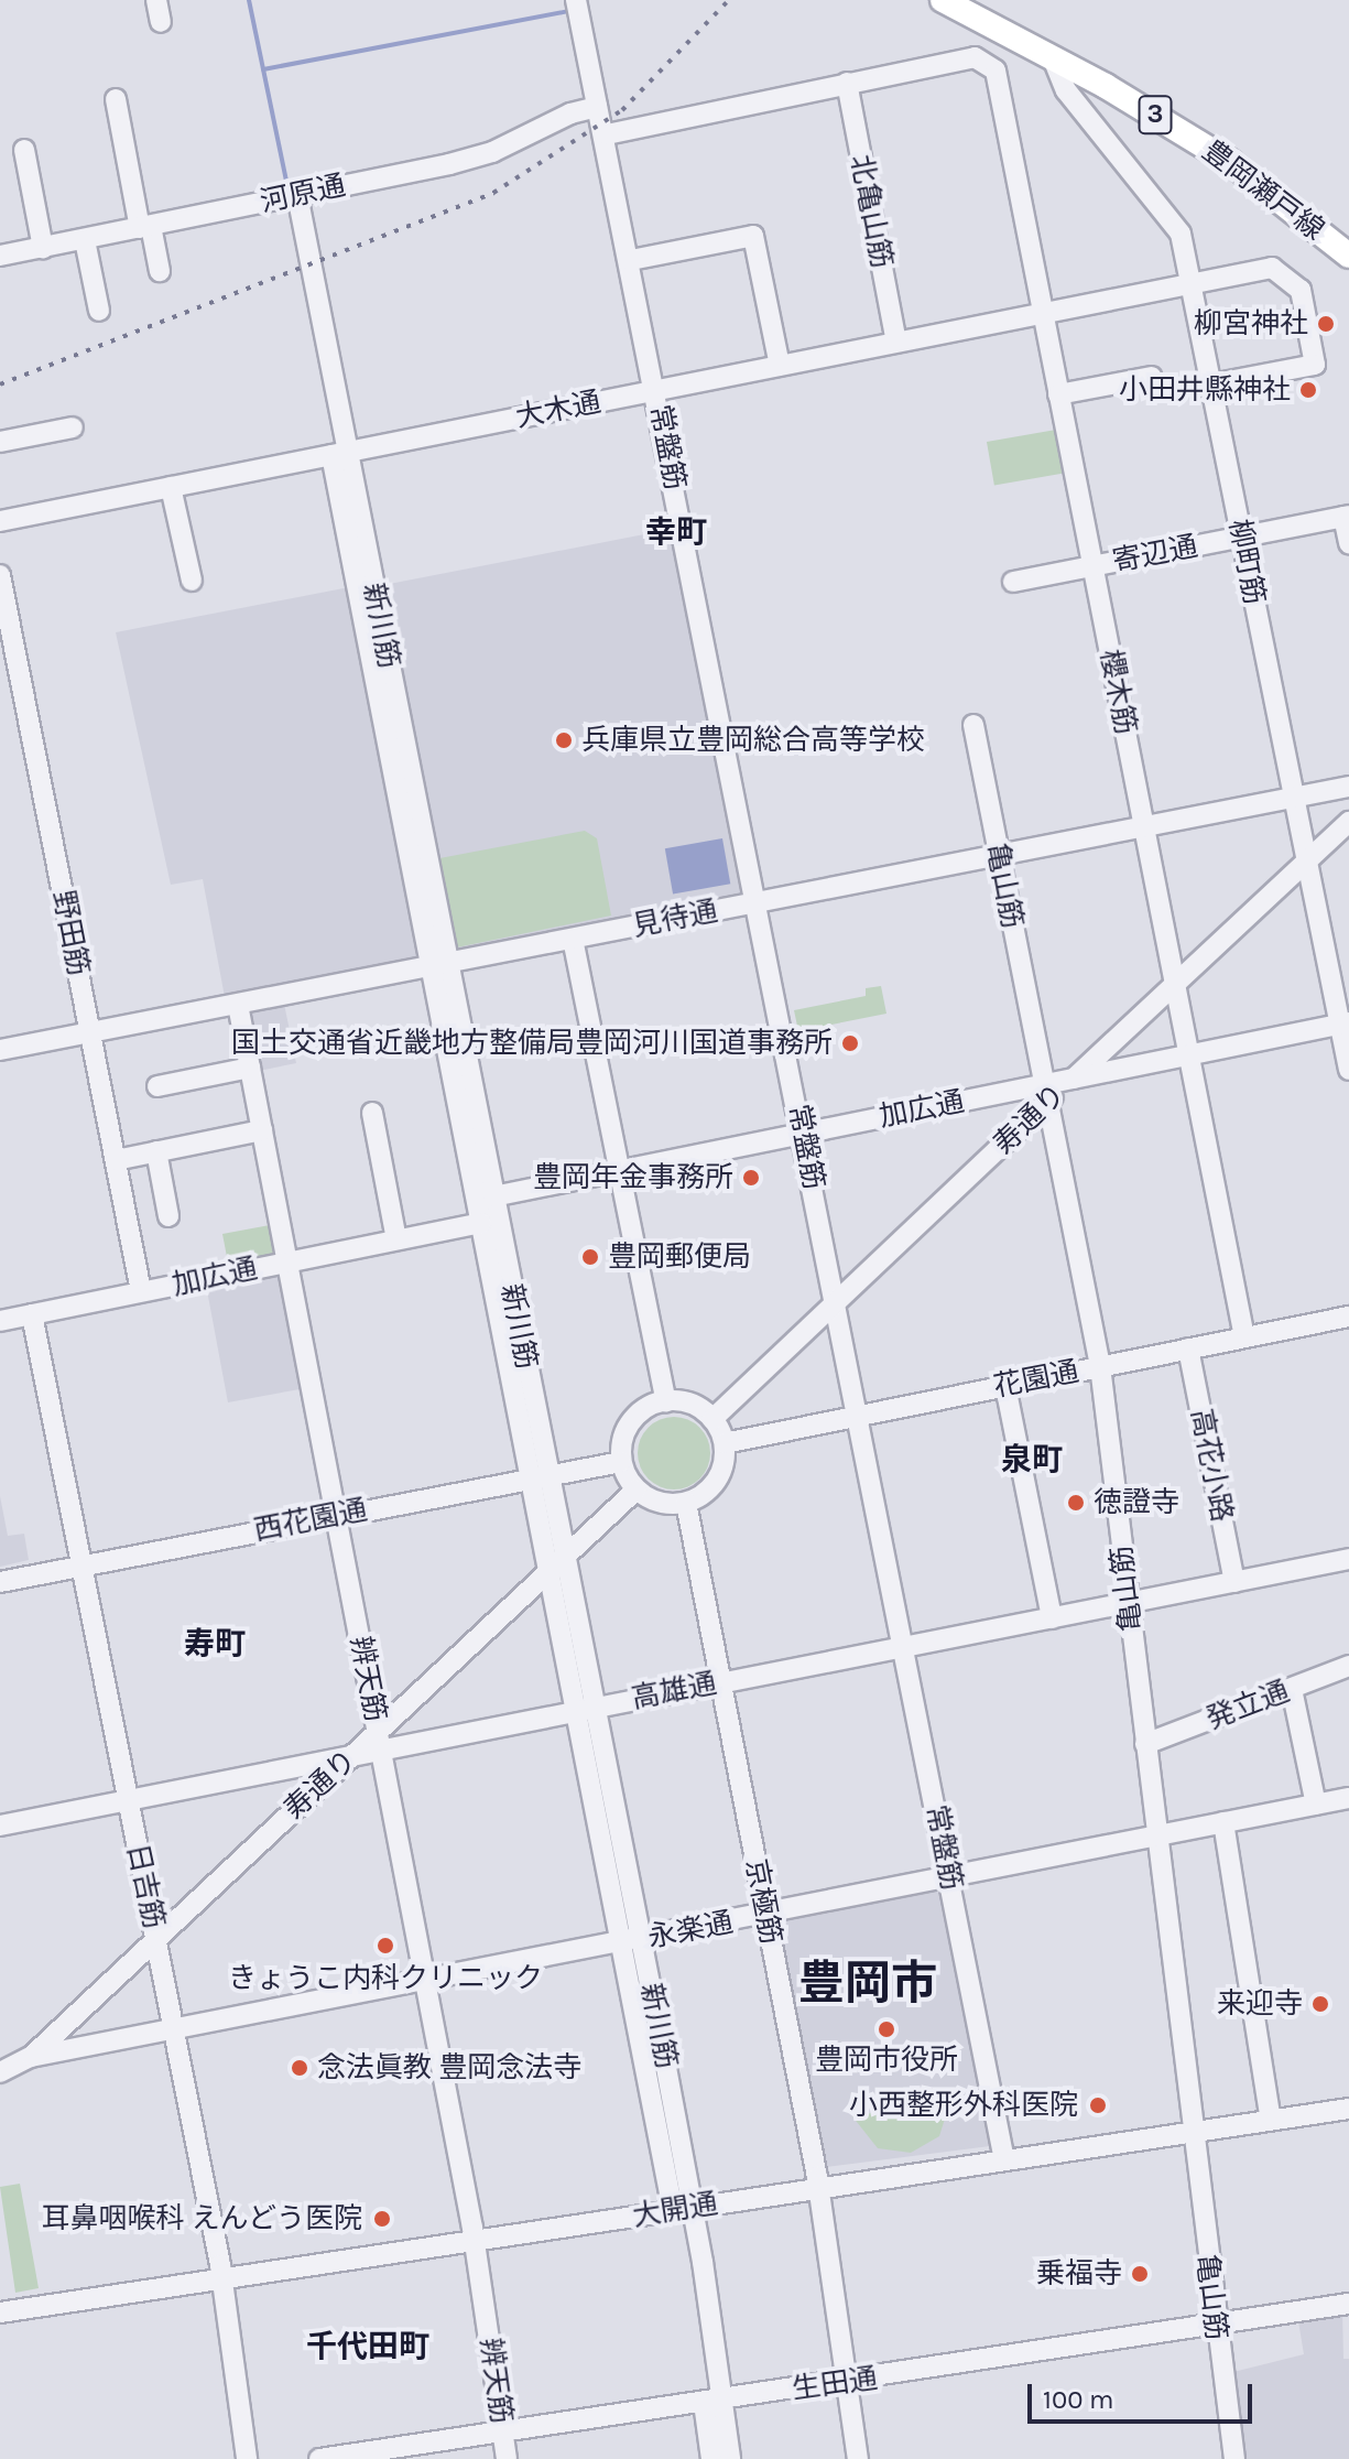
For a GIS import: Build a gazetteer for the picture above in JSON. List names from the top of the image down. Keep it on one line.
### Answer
{"streets":{"main road":["3","豊岡瀬戸線"],"street":["河原通","北亀山筋","大木通","常盤筋","寄辺通","柳町筋","新川筋","櫻木筋","亀山筋","見待通","野田筋","加広通","寿通り","花園通","高花小路","西花園通","辨天筋","高雄通","発立通","日吉筋","京極筋","永楽通","大開通","生田通"]},"crossings":[["豊岡瀬戸線","柳町筋"],["河原通","常盤筋"],["河原通","新川筋"],["北亀山筋","大木通"],["北亀山筋","櫻木筋"],["大木通","常盤筋"],["大木通","柳町筋"],["大木通","新川筋"],["大木通","櫻木筋"],["常盤筋","見待通"],["常盤筋","加広通"],["常盤筋","寿通り"],["常盤筋","花園通"],["常盤筋","高雄通"],["常盤筋","永楽通"],["常盤筋","大開通"],["寄辺通","柳町筋"],["寄辺通","櫻木筋"],["柳町筋","見待通"],["柳町筋","寿通り"],["新川筋","見待通"],["新川筋","加広通"],["新川筋","寿通り"],["新川筋","西花園通"],["新川筋","高雄通"],["新川筋","永楽通"],["新川筋","大開通"],["新川筋","生田通"],["櫻木筋","見待通"],["櫻木筋","寿通り"],["櫻木筋","花園通"],["亀山筋","見待通"],["亀山筋","加広通"],["亀山筋","寿通り"],["亀山筋","花園通"],["亀山筋","高雄通"],["亀山筋","発立通"],["亀山筋","永楽通"],["亀山筋","大開通"],["亀山筋","生田通"],["見待通","野田筋"],["見待通","辨天筋"],["野田筋","加広通"],["加広通","寿通り"],["加広通","辨天筋"],["加広通","日吉筋"],["寿通り","花園通"],["寿通り","西花園通"],["寿通り","辨天筋"],["寿通り","高雄通"],["寿通り","日吉筋"],["寿通り","京極筋"],["寿通り","永楽通"],["花園通","高花小路"],["花園通","西花園通"],["花園通","京極筋"],["高花小路","高雄通"],["西花園通","辨天筋"],["西花園通","日吉筋"],["西花園通","京極筋"],["辨天筋","高雄通"],["辨天筋","永楽通"],["辨天筋","大開通"],["辨天筋","生田通"],["高雄通","京極筋"],["日吉筋","永楽通"],["日吉筋","大開通"],["京極筋","永楽通"],["京極筋","大開通"],["京極筋","生田通"]],"districts":["幸町","泉町","寿町","豊岡市","千代田町"],"places":["柳宮神社","小田井縣神社","兵庫県立豊岡総合高等学校","国土交通省近畿地方整備局豊岡河川国道事務所","豊岡年金事務所","豊岡郵便局","徳證寺","きょうこ内科クリニック","来迎寺","豊岡市役所","念法眞教 豊岡念法寺","小西整形外科医院","耳鼻咽喉科 えんどう医院","乗福寺"],"scale_bar":"100 m"}
